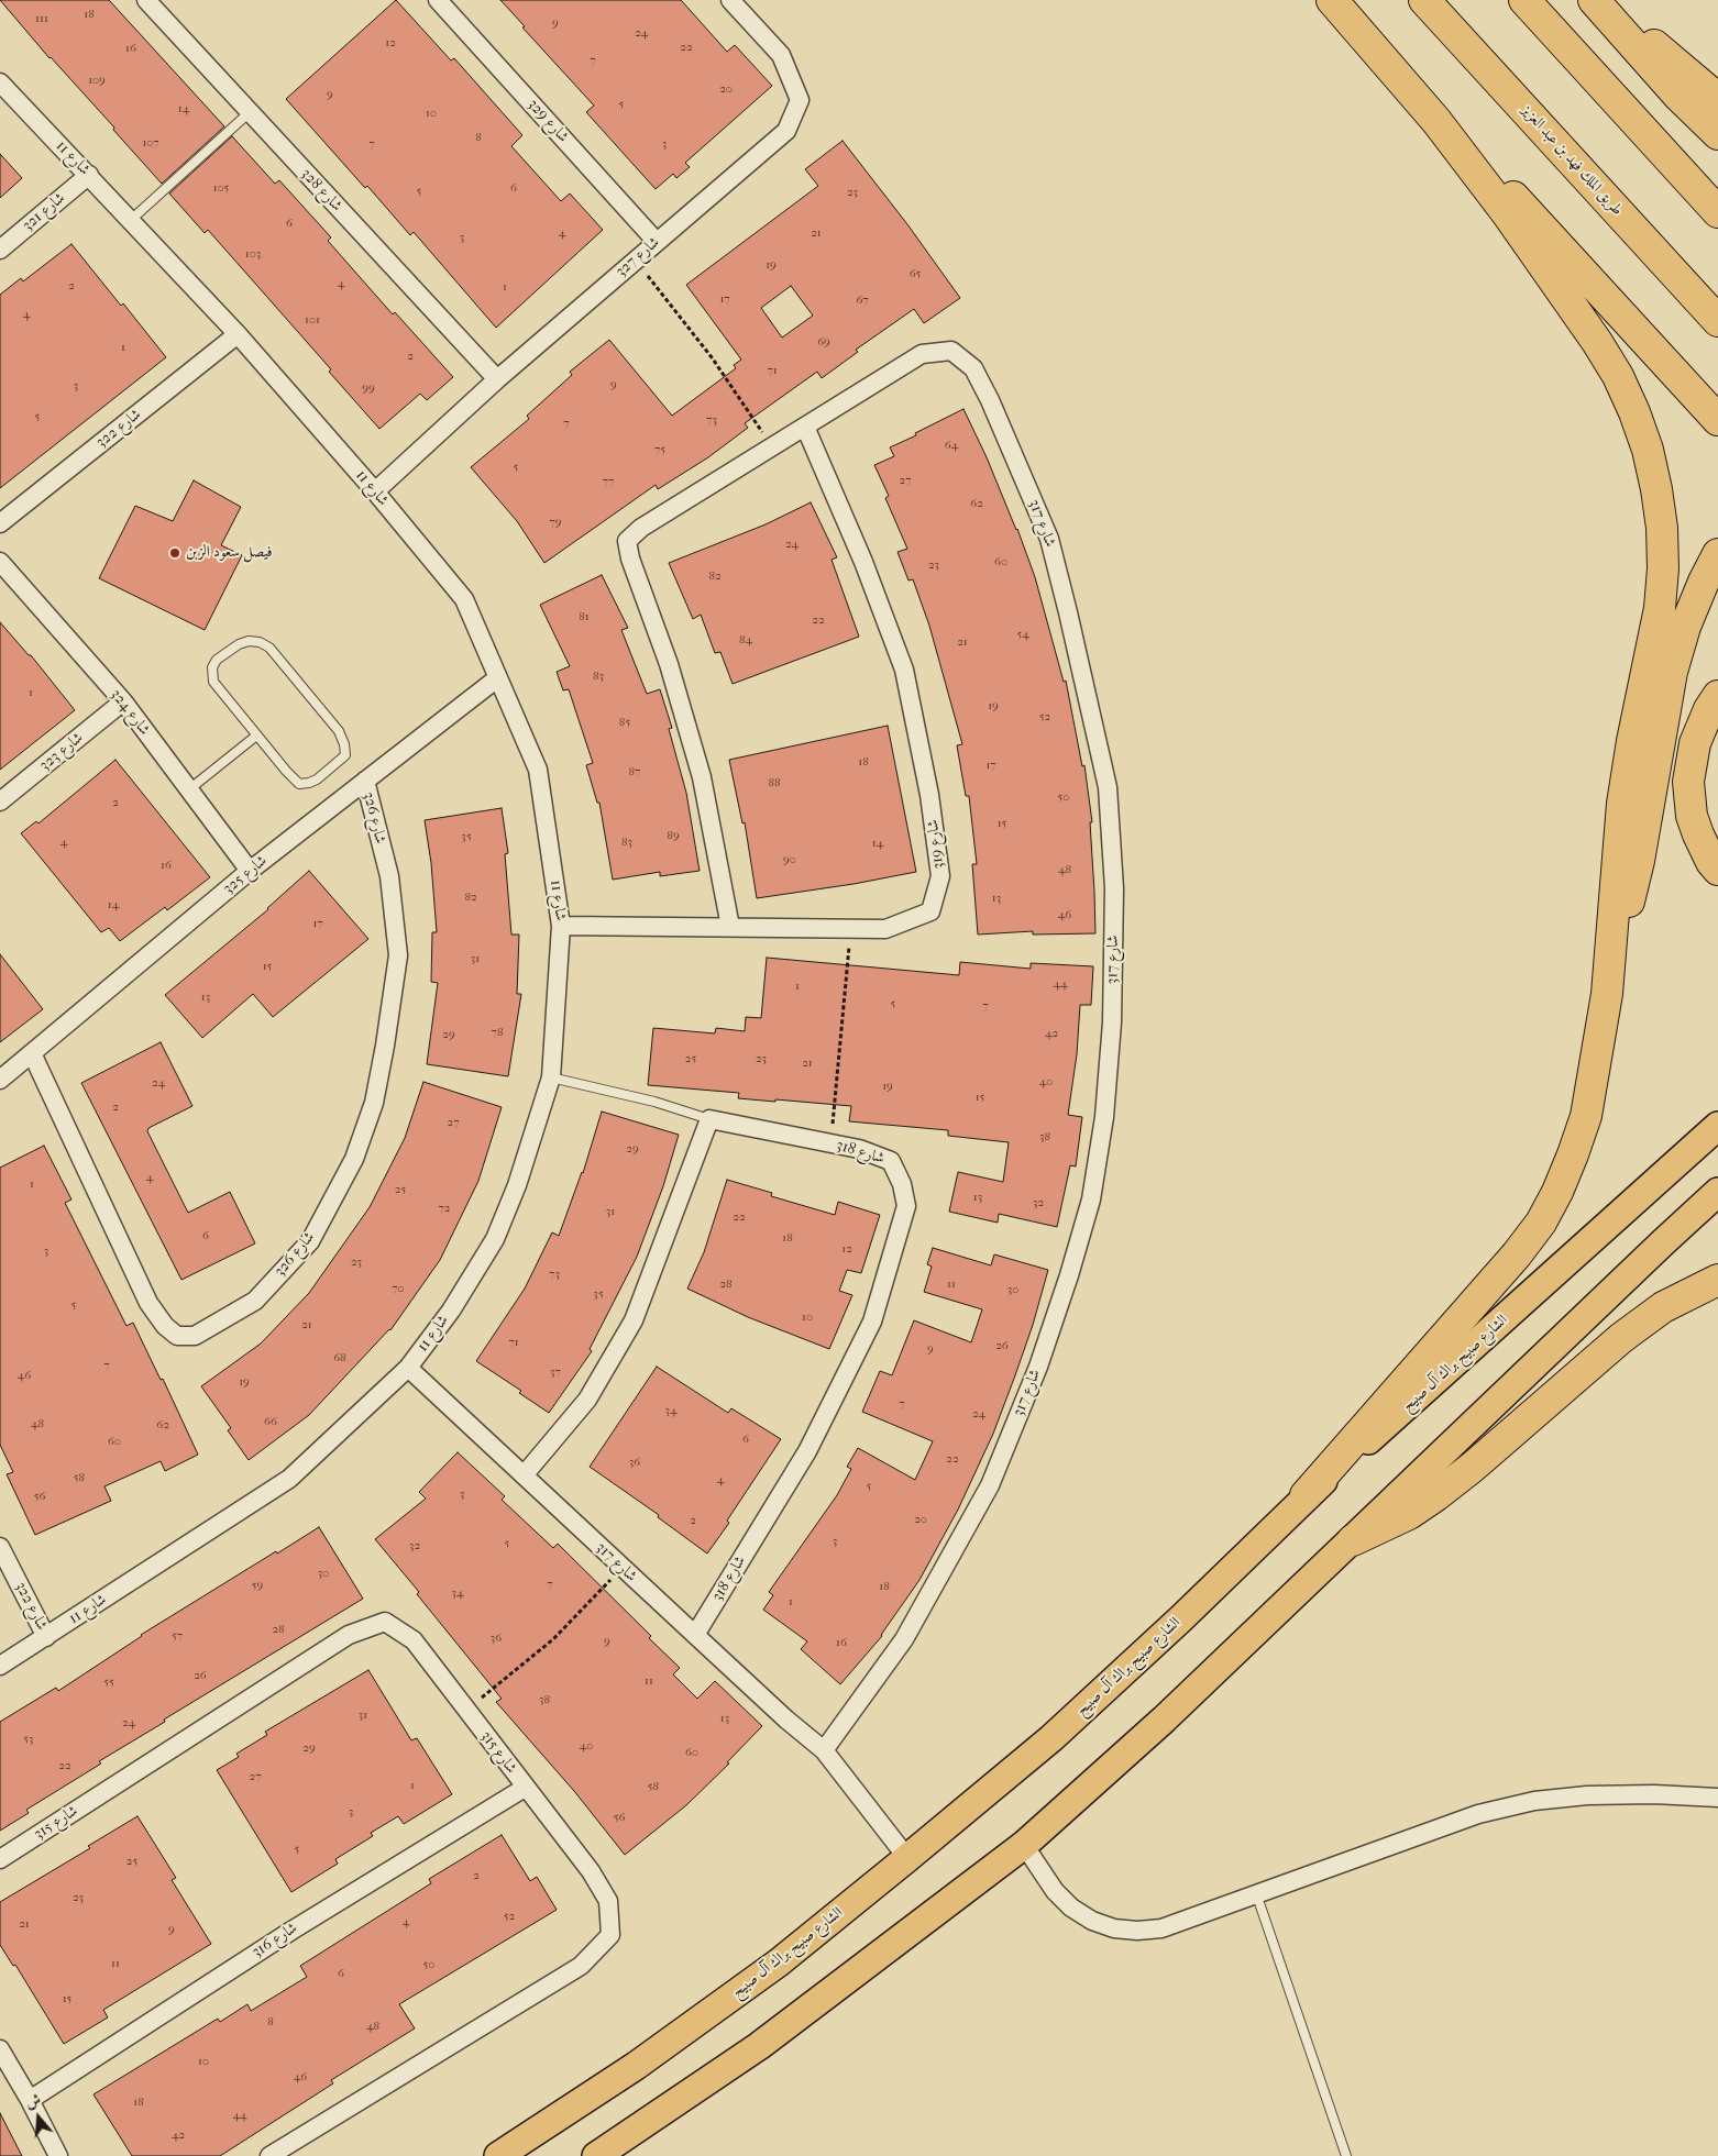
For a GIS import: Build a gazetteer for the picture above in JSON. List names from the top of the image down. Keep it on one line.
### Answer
{"streets":{"highway":["طريق الملك فهد بن عبد العزيز"],"main road":["الشارع صبيح براك آل صبيح"],"street":["شارع 329","شارع 11","شارع 328","شارع 321","شارع 327","شارع 322","شارع 317","شارع 324","شارع 323","شارع 326","شارع 319","شارع 325","شارع 318","شارع 315","شارع 316"]},"crossings":[["شارع 329","شارع 327"],["شارع 11","شارع 321"],["شارع 11","شارع 327"],["شارع 11","شارع 322"],["شارع 11","شارع 317"],["شارع 11","شارع 319"],["شارع 11","شارع 325"],["شارع 328","شارع 327"],["شارع 317","شارع 319"],["شارع 317","شارع 318"],["شارع 324","شارع 323"],["شارع 324","شارع 325"],["شارع 326","شارع 325"],["شارع 315","شارع 316"]],"places":["فيصل سعود الزبن"],"house_numbers":["18","111","9","24","12","22","16","7","109","20","9","5","14","10","8","107","7","3","105","6","5","23","6","4","21","3","103","19","65","4","2","1","17","67","4","101","69","1","2","71","9","3","99","5","73","7","64","75","5","27","77","62","79","24","60","23","82","81","22","54","84","21","83","1","19","52","85","18","17","87","88","50","2","15","89","35","4","83","14","90","16","48","82","13","14","46","17","31","15","44","1","13","5","7","78","42","29","25","23","21","40","24","19","15","2","27","38","29","4","1","25","13","32","72","31","22","6","18","12","3","23","73","28","11","70","30","35","5","10","21","71","26","9","68","7","37","46","19","7","34","24","66","48","62","6","60","22","36","58","4","5","3","56","20","2","3","5","32","30","7","59","18","34","1","28","57","36","9","16","26","11","55","38","31","13","24","53","40","29","60","22","27","1","58","3","56","5","25","2","23","52","4","21","9","11","50","6","15","8","48","10","46","18","44","42"],"north":"top"}
